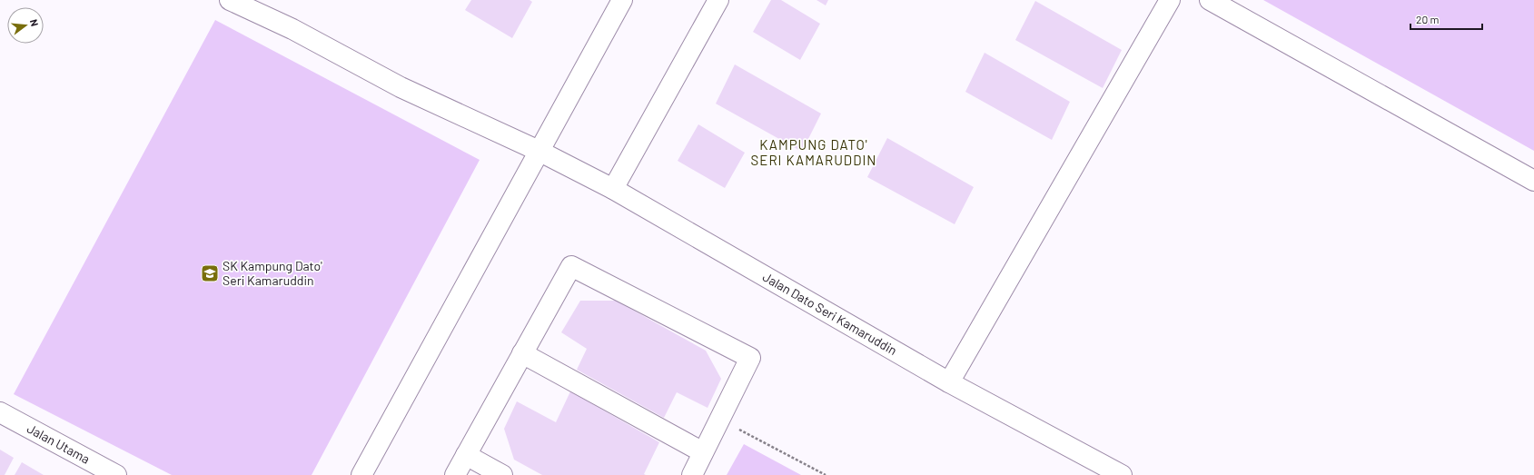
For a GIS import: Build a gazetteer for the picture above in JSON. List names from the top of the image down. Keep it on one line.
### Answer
{"streets":{"street":["Jalan Dato Seri Kamaruddin","Jalan Utama"]},"districts":["KAMPUNG DATO' SERI KAMARUDDIN"],"places":{"school or university":["SK Kampung Dato' Seri Kamaruddin"]},"scale_bar":"20 m","north":"right"}
